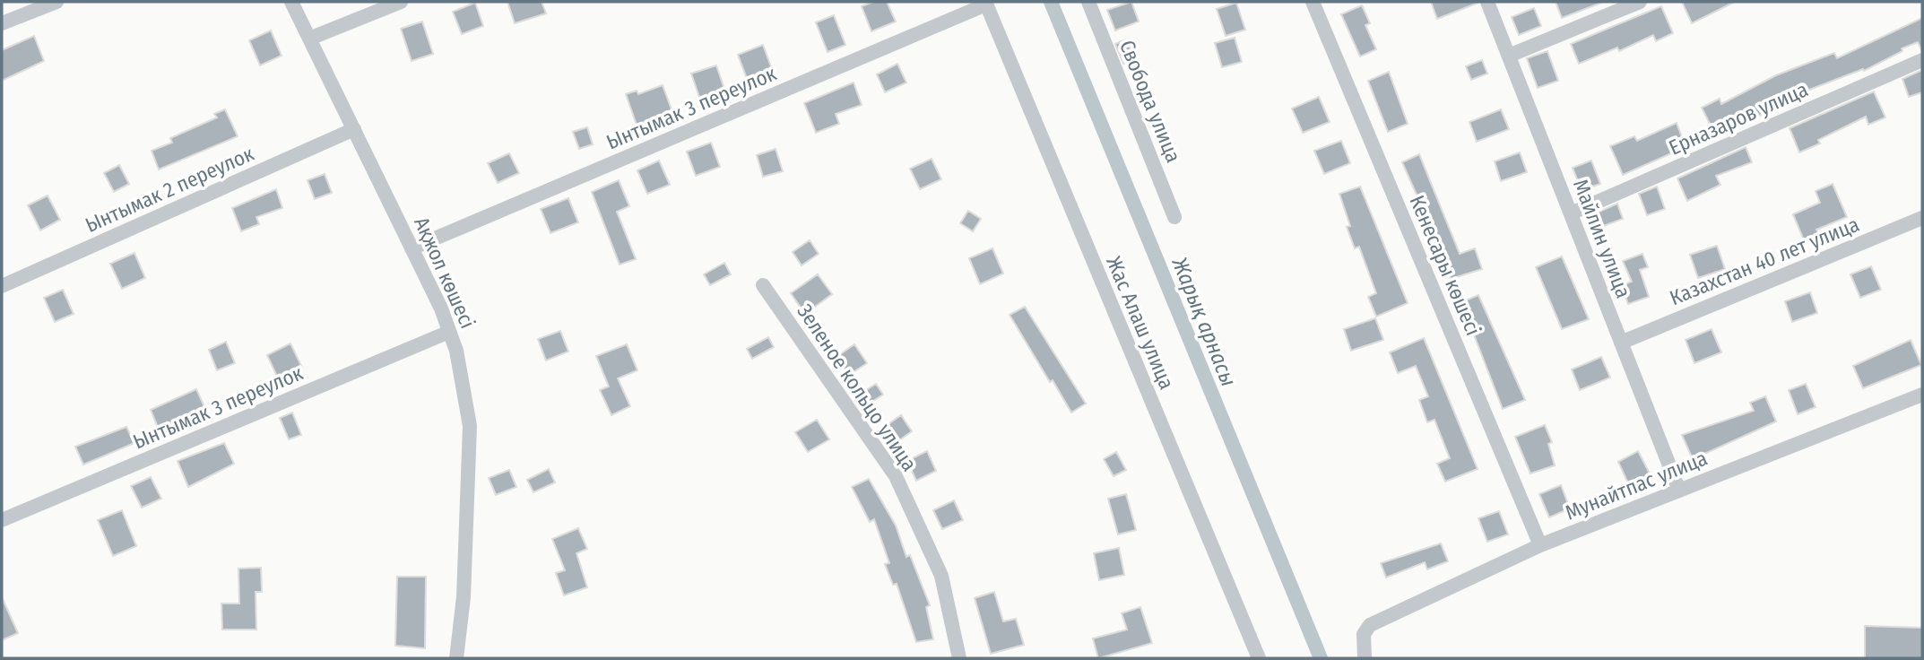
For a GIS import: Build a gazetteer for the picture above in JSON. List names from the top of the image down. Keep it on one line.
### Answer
{"streets":{"street":["Свобода улица","Ынтымак 3 переулок","Ерназаров улица","Ынтымак 2 переулок","Майлин улица","Казахстан 40 лет улица","Кенесары көшесі","Ақжол көшесі","Жас Алаш улица","Зеленое кольцо улица","Мунайтпас улица"]},"crossings":[["Ынтымак 3 переулок","Ақжол көшесі"],["Ынтымак 3 переулок","Жас Алаш улица"],["Ерназаров улица","Майлин улица"],["Ынтымак 2 переулок","Ақжол көшесі"],["Майлин улица","Казахстан 40 лет улица"],["Майлин улица","Мунайтпас улица"],["Кенесары көшесі","Мунайтпас улица"]],"water":["Жарық арнасы"]}
